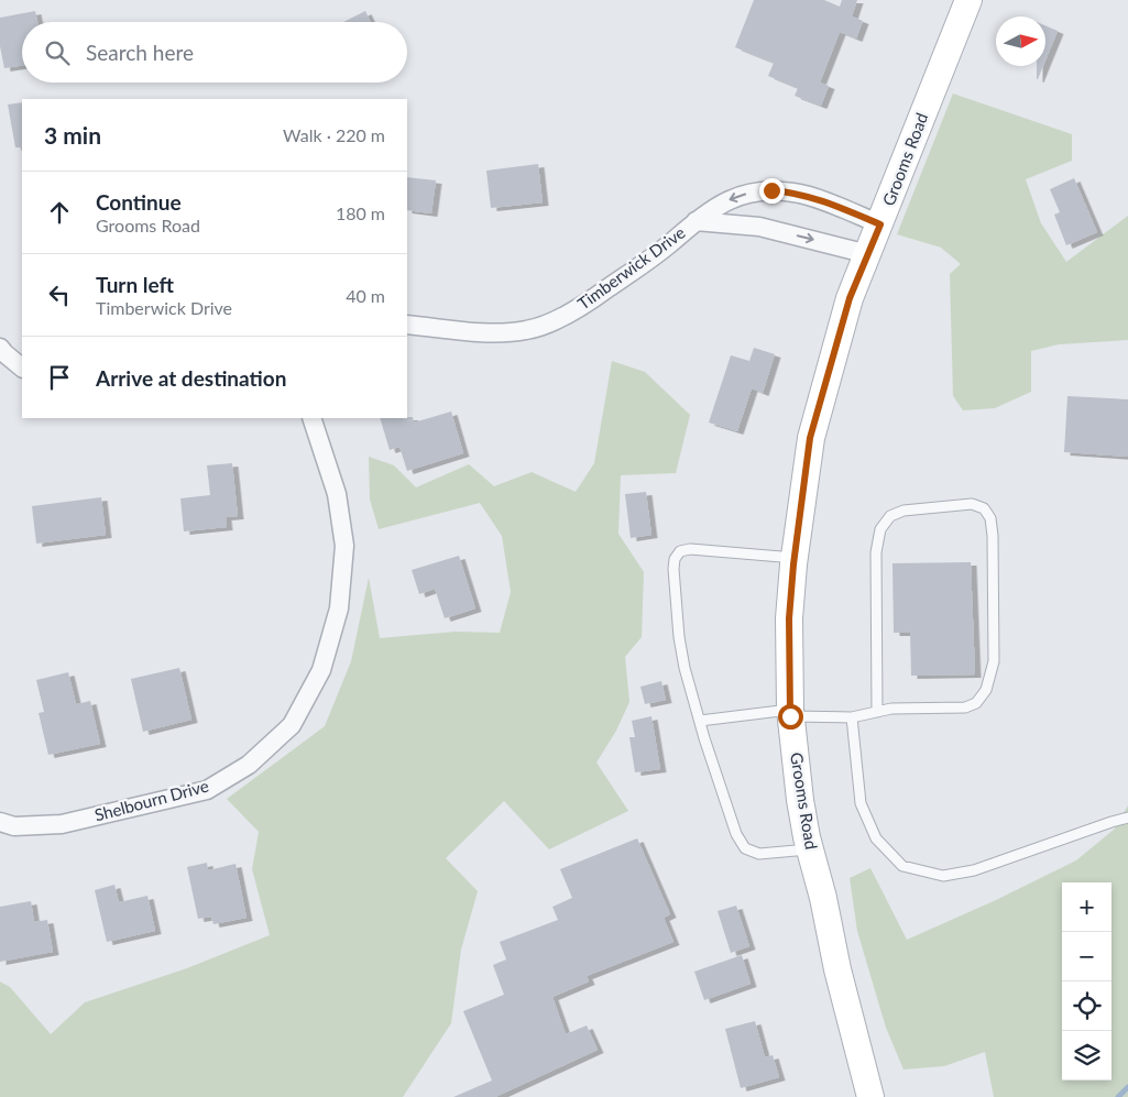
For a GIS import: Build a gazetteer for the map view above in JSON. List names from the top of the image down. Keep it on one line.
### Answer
{"streets":{"street":["Grooms Road","Timberwick Drive","Shelbourn Drive"]},"crossings":[["Grooms Road","Timberwick Drive"]],"north":"right","page":{"search":"Search here","heading":["3 min","Walk · 220 m"],"list":[["Continue","Grooms Road","180 m"],["Turn left","Timberwick Drive","40 m"],"Arrive at destination"],"map_buttons":["+","−"]}}
